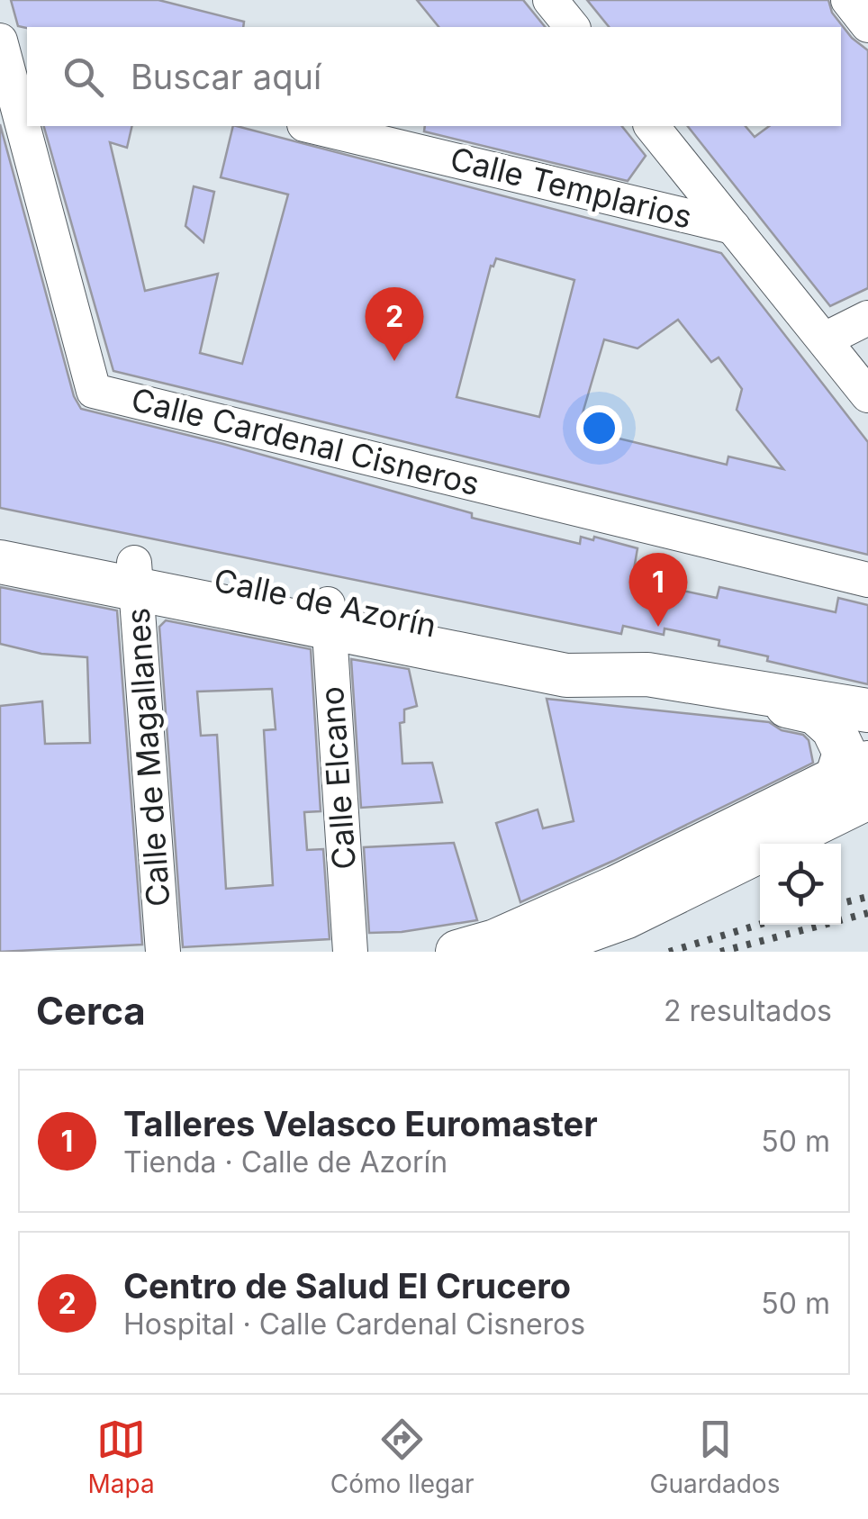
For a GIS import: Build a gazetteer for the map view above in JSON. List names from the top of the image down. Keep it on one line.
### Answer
{"streets":{"main road":["Calle de Azorín"],"street":["Calle Templarios","Calle Cardenal Cisneros","Calle de Magallanes","Calle Elcano"]},"crossings":[["Calle de Azorín","Calle de Magallanes"],["Calle de Azorín","Calle Elcano"]],"page":{"search":"Buscar aquí","pins":["2","1"],"heading":["Cerca","2 resultados"],"list":[{"mark":"1","name":"Talleres Velasco Euromaster","note":"Tienda · Calle de Azorín","value":"50 m"},{"mark":"2","name":"Centro de Salud El Crucero","note":"Hospital · Calle Cardenal Cisneros","value":"50 m"}],"nav":["Mapa","Cómo llegar","Guardados"]}}
